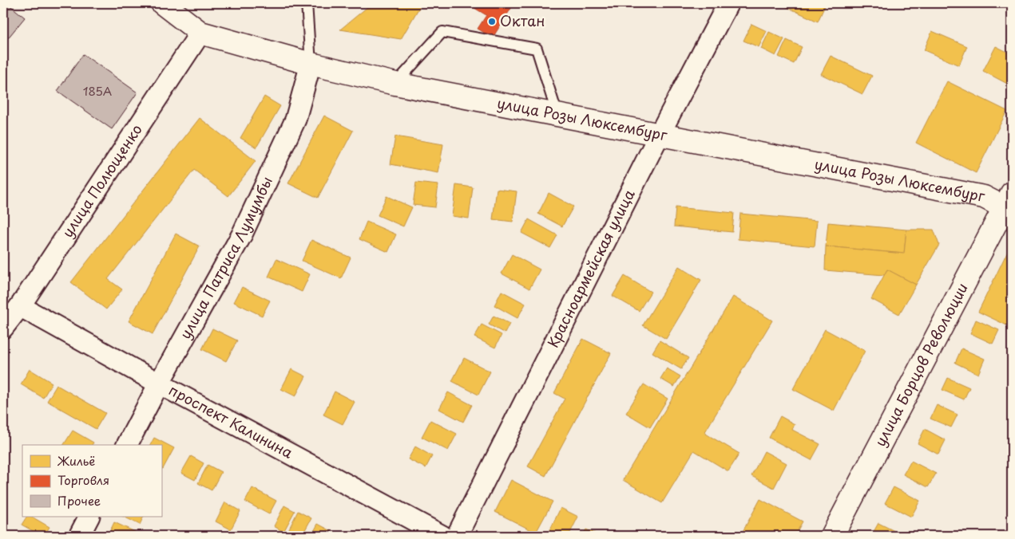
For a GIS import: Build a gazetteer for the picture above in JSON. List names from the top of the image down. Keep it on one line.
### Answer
{"streets":{"main road":["улица Розы Люксембург","улица Борцов Революции"],"street":["улица Полющенко","улица Патриса Лумумбы","Красноармейская улица","проспект Калинина"]},"crossings":[["улица Розы Люксембург","улица Полющенко"],["улица Розы Люксембург","улица Патриса Лумумбы"],["улица Розы Люксембург","Красноармейская улица"],["улица Розы Люксембург","улица Борцов Революции"],["улица Полющенко","проспект Калинина"],["улица Патриса Лумумбы","проспект Калинина"]],"places":["Октан"],"house_numbers":["185А"],"legend":["Жильё","Торговля","Прочее"]}
